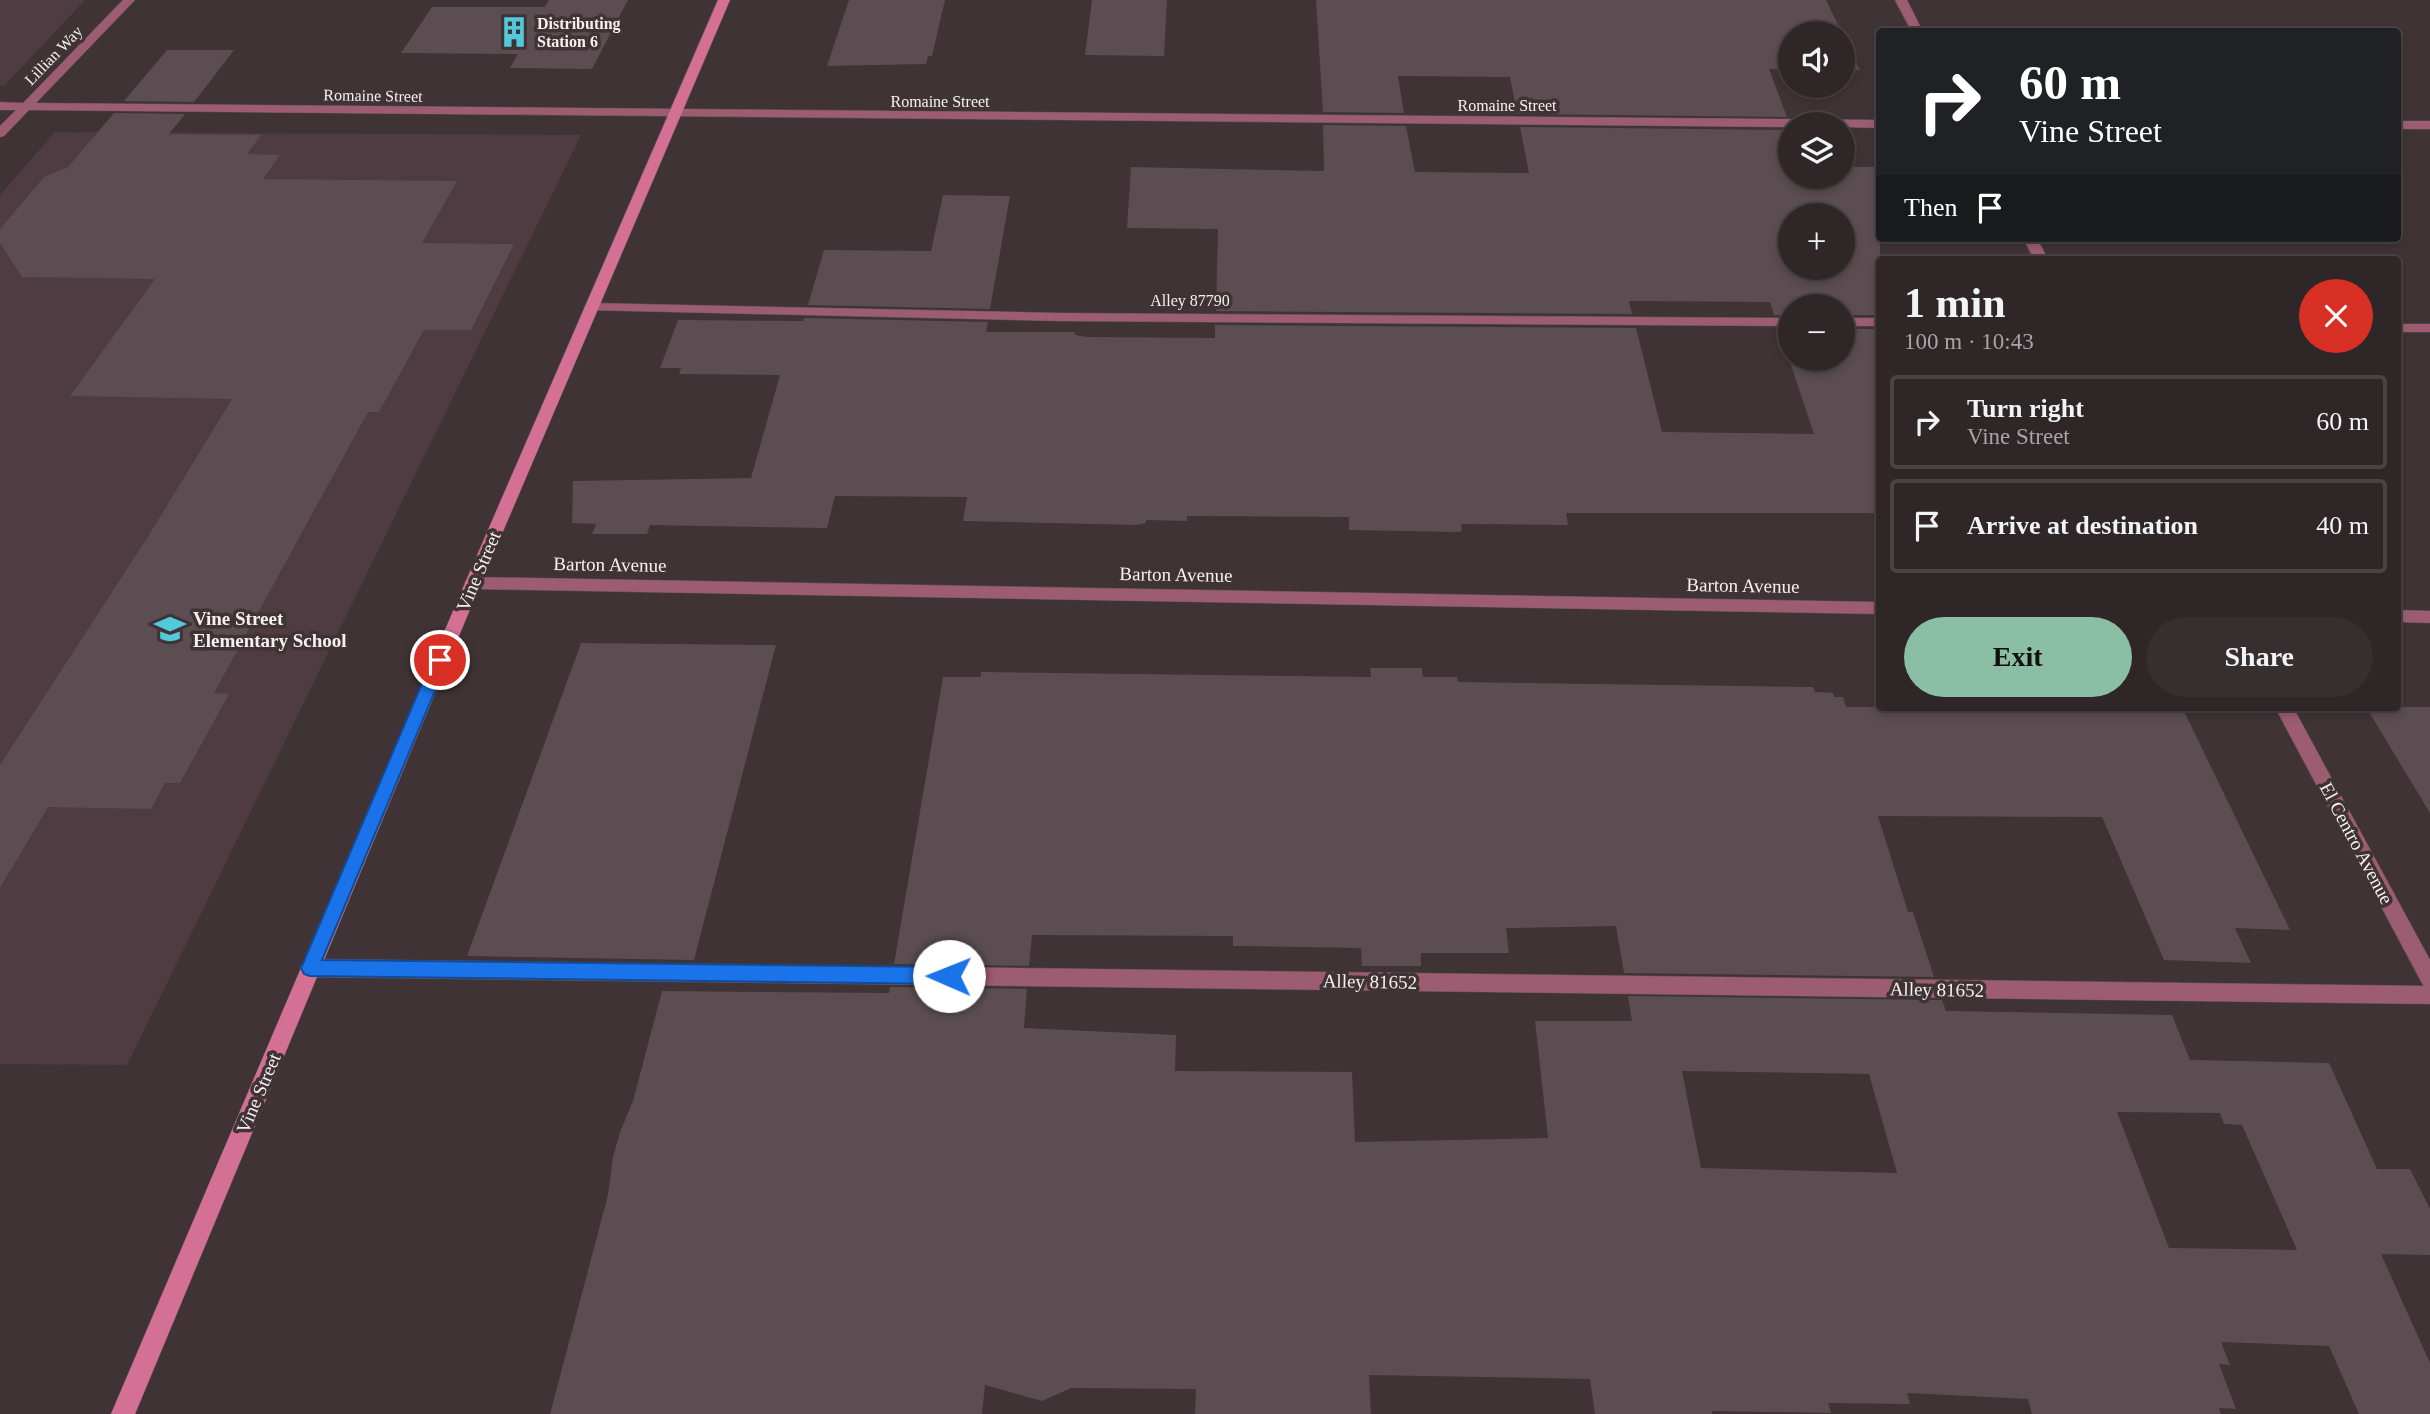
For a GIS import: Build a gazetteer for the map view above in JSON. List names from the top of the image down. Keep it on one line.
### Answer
{"streets":{"main road":["Vine Street"],"street":["Lillian Way","Romaine Street","Alley 87790","Barton Avenue","El Centro Avenue","Alley 81652"]},"crossings":[["Lillian Way","Romaine Street"],["Romaine Street","Vine Street"],["Alley 87790","Vine Street"],["Barton Avenue","Vine Street"],["Vine Street","Alley 81652"]],"places":{"building":["Distributing Station 6"],"school or university":["Vine Street Elementary School"]},"page":{"map_buttons":["+","−"],"turn":["60 m","Vine Street"],"then":"Then","heading":["1 min","100 m · 10:43"],"list":[{"name":"Turn right","note":"Vine Street","value":"60 m"},{"name":"Arrive at destination","value":"40 m"}],"buttons":["Exit","Share"]}}
